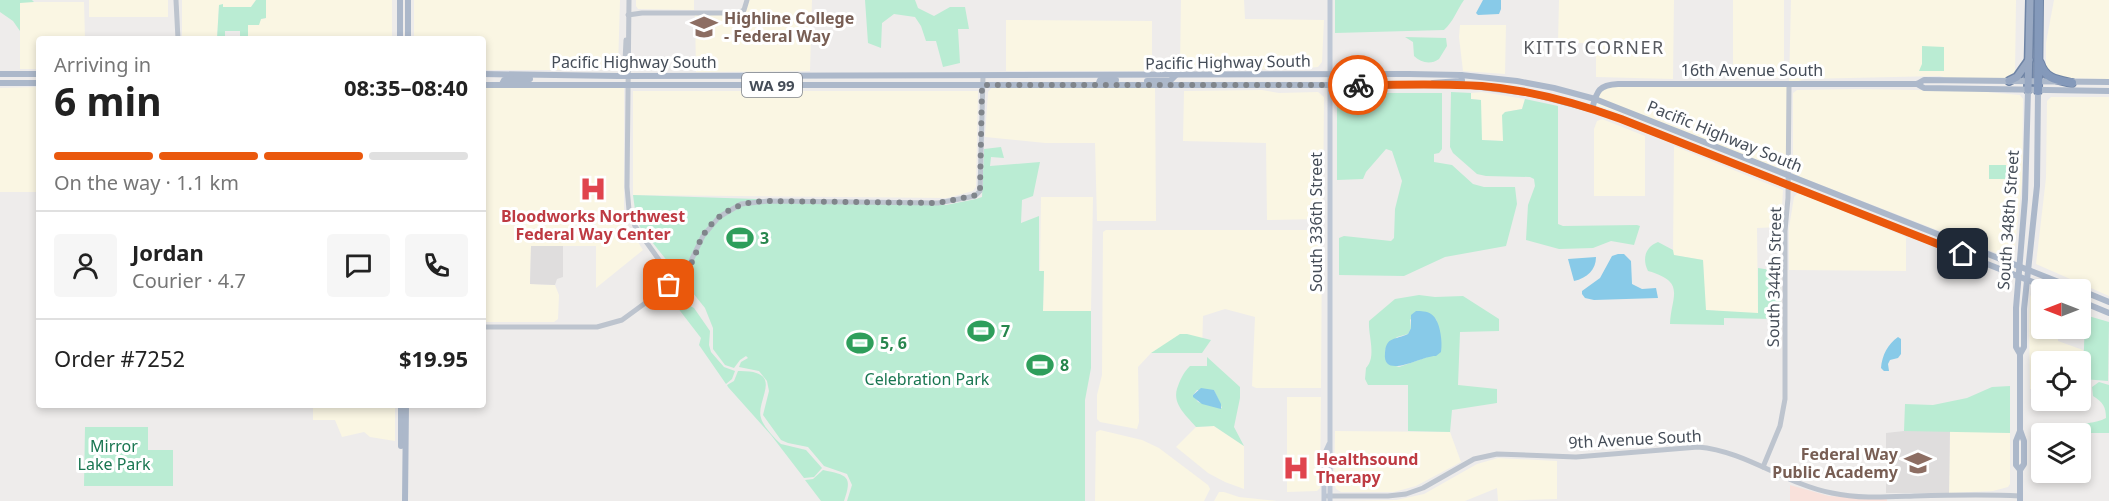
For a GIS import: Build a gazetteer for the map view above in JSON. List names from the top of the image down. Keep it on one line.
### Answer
{"streets":{"main road":["Pacific Highway South","16th Avenue South","WA 99","South 348th Street","South 336th Street"],"street":["South 344th Street","9th Avenue South"]},"crossings":[["Pacific Highway South","16th Avenue South"],["Pacific Highway South","South 348th Street"],["Pacific Highway South","South 336th Street"],["Pacific Highway South","South 344th Street"],["16th Avenue South","South 348th Street"],["16th Avenue South","South 344th Street"],["South 348th Street","9th Avenue South"],["South 336th Street","9th Avenue South"],["South 344th Street","9th Avenue South"]],"districts":["KITTS CORNER"],"parks":["Celebration Park","Mirror Lake Park"],"places":{"school or university":["Highline College - Federal Way","Federal Way Public Academy"],"hospital":["Bloodworks Northwest Federal Way Center","Healthsound Therapy"],"sports":["3","7","5, 6","8"]},"north":"left","page":{"heading":["6 min","Arriving in","08:35–08:40"],"panel":["Jordan","Courier · 4.7","Order #7252","$19.95"],"bar":"On the way · 1.1 km"}}
